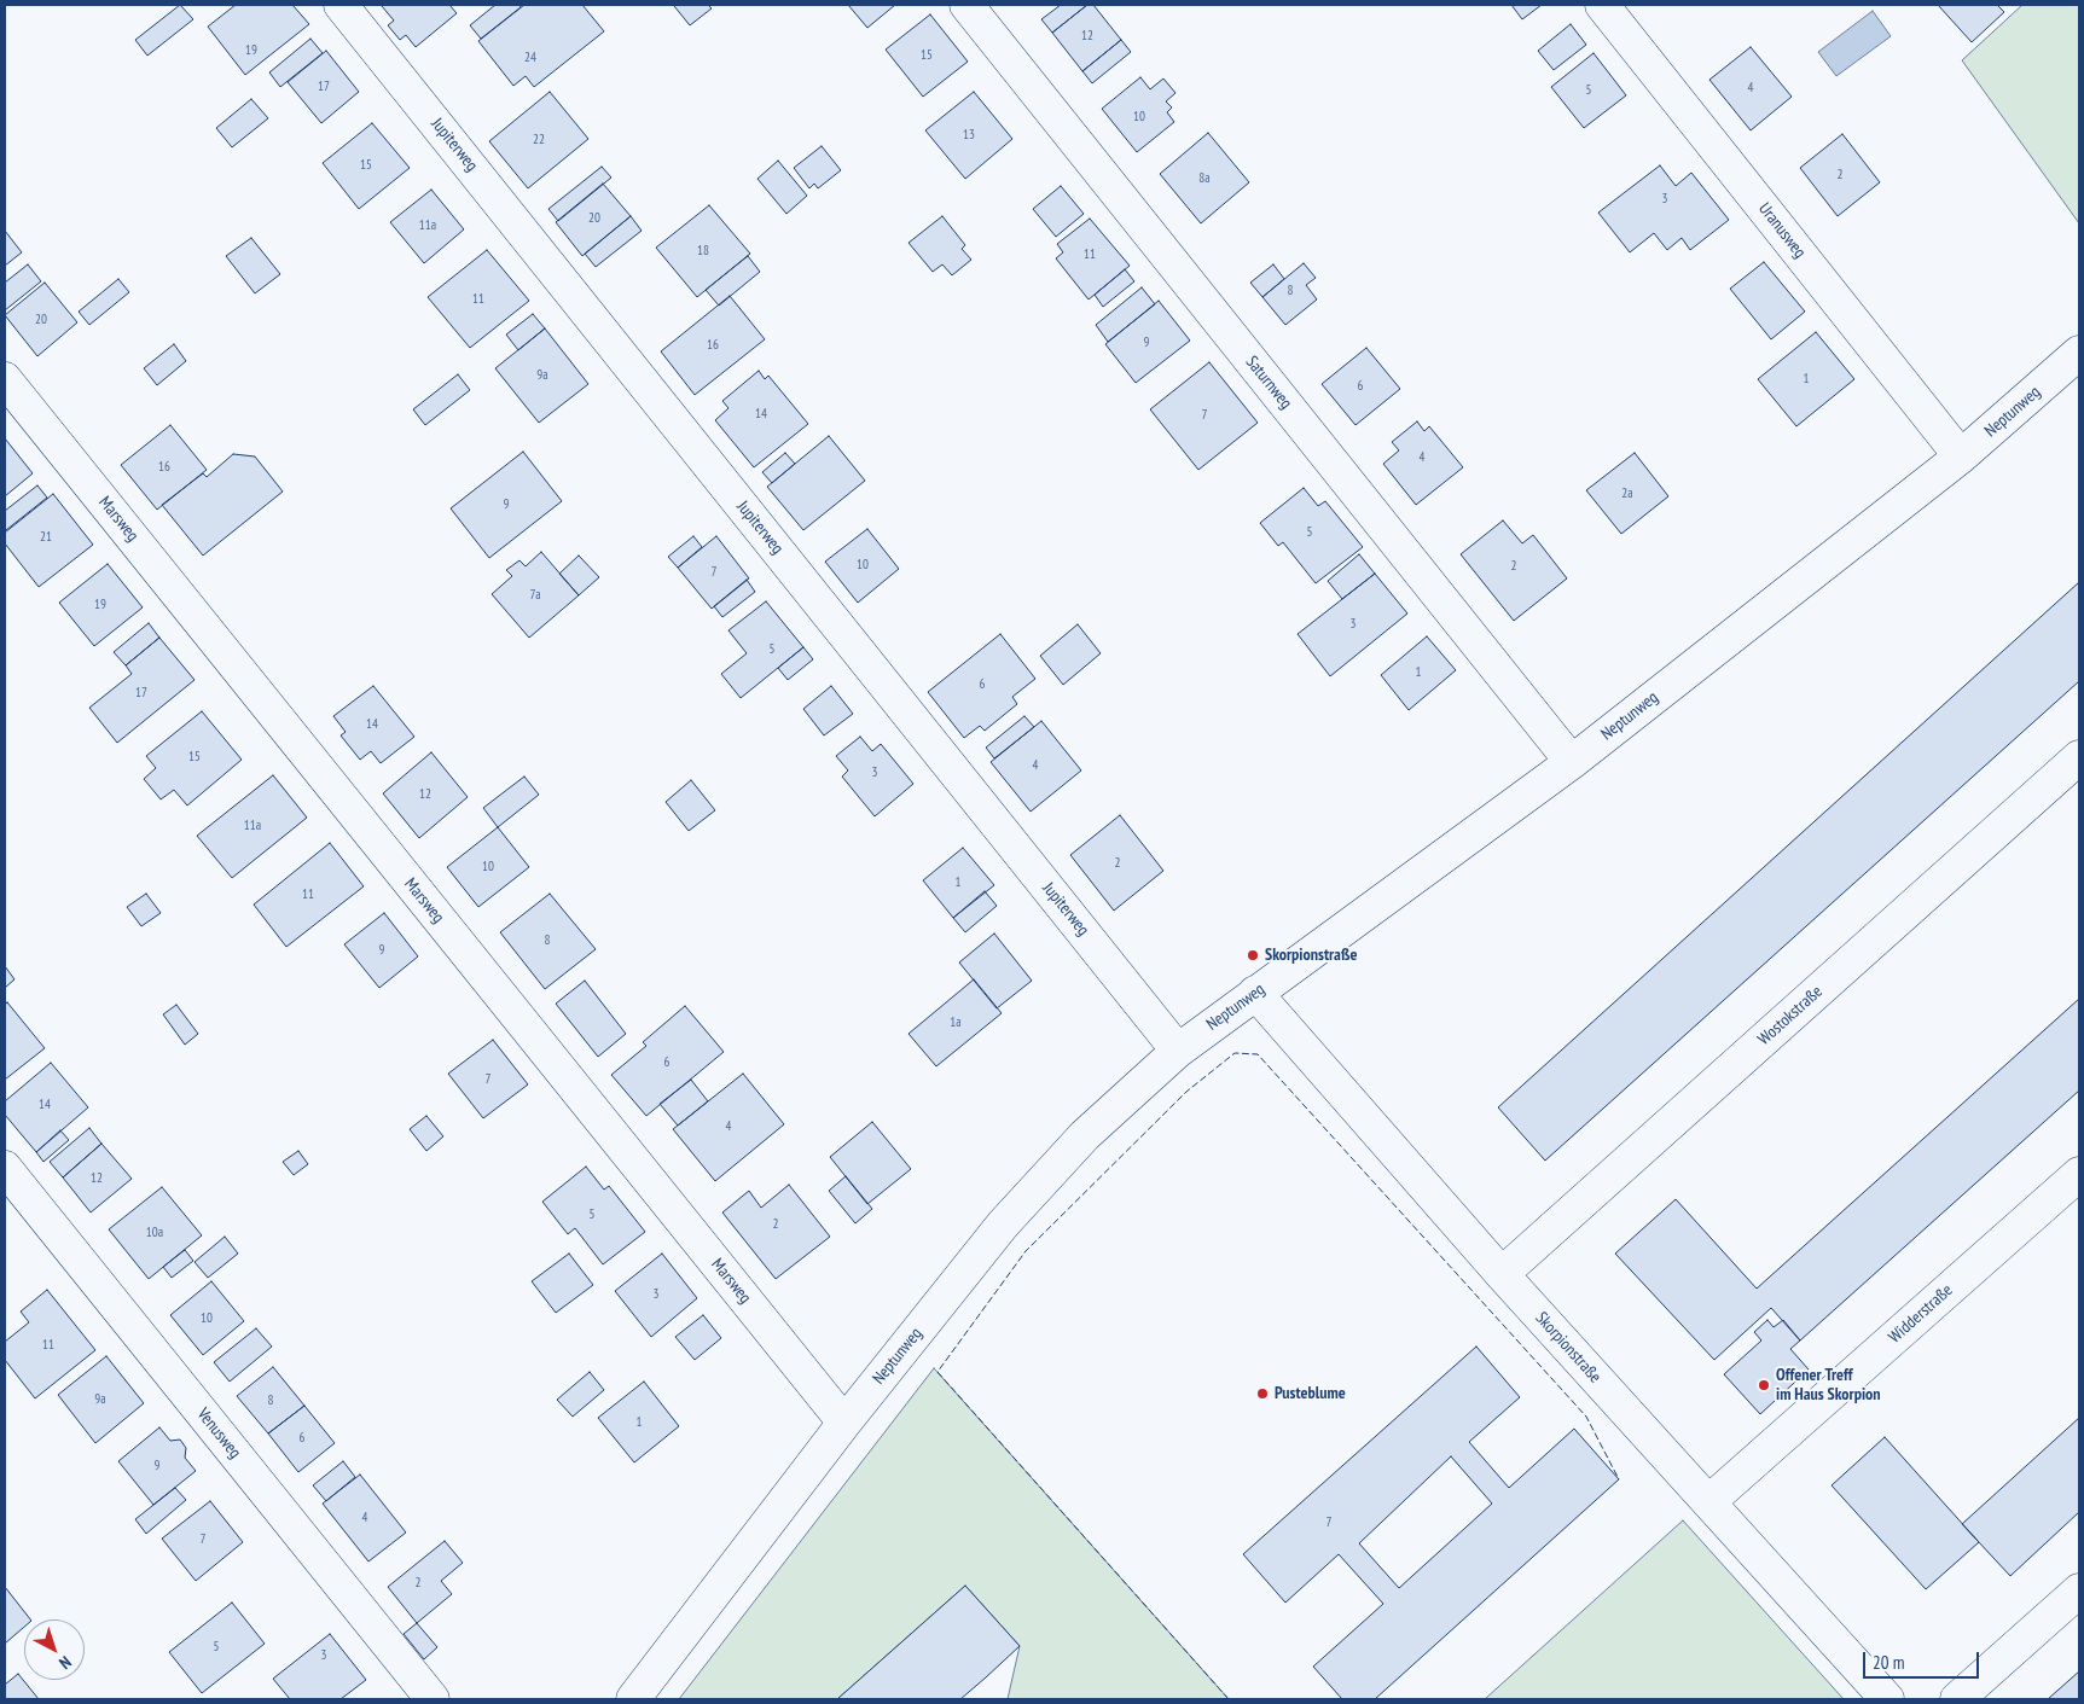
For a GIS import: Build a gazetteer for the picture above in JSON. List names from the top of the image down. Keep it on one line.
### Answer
{"streets":{"street":["Jupiterweg","Uranusweg","Saturnweg","Neptunweg","Marsweg","Wostokstraße","Widderstraße","Skorpionstraße","Venusweg"]},"crossings":[["Jupiterweg","Neptunweg"],["Uranusweg","Neptunweg"],["Saturnweg","Neptunweg"],["Neptunweg","Marsweg"],["Neptunweg","Skorpionstraße"],["Wostokstraße","Skorpionstraße"],["Widderstraße","Skorpionstraße"]],"places":["Skorpionstraße","Offener Treff im Haus Skorpion","Pusteblume"],"house_numbers":["12","19","15","24","17","4","5","10","13","22","15","2","8a","3","20","11a","18","11","8","11","20","9","16","9a","1","6","14","7","4","16","2a","9","5","21","10","2","7","7a","19","3","5","1","6","17","14","15","4","3","12","11a","2","10","1","11","8","9","1a","6","7","14","4","12","5","2","10a","3","10","11","9a","8","1","6","9","4","7","7","2","5","3"],"scale_bar":"20 m","north":"bottom right"}
